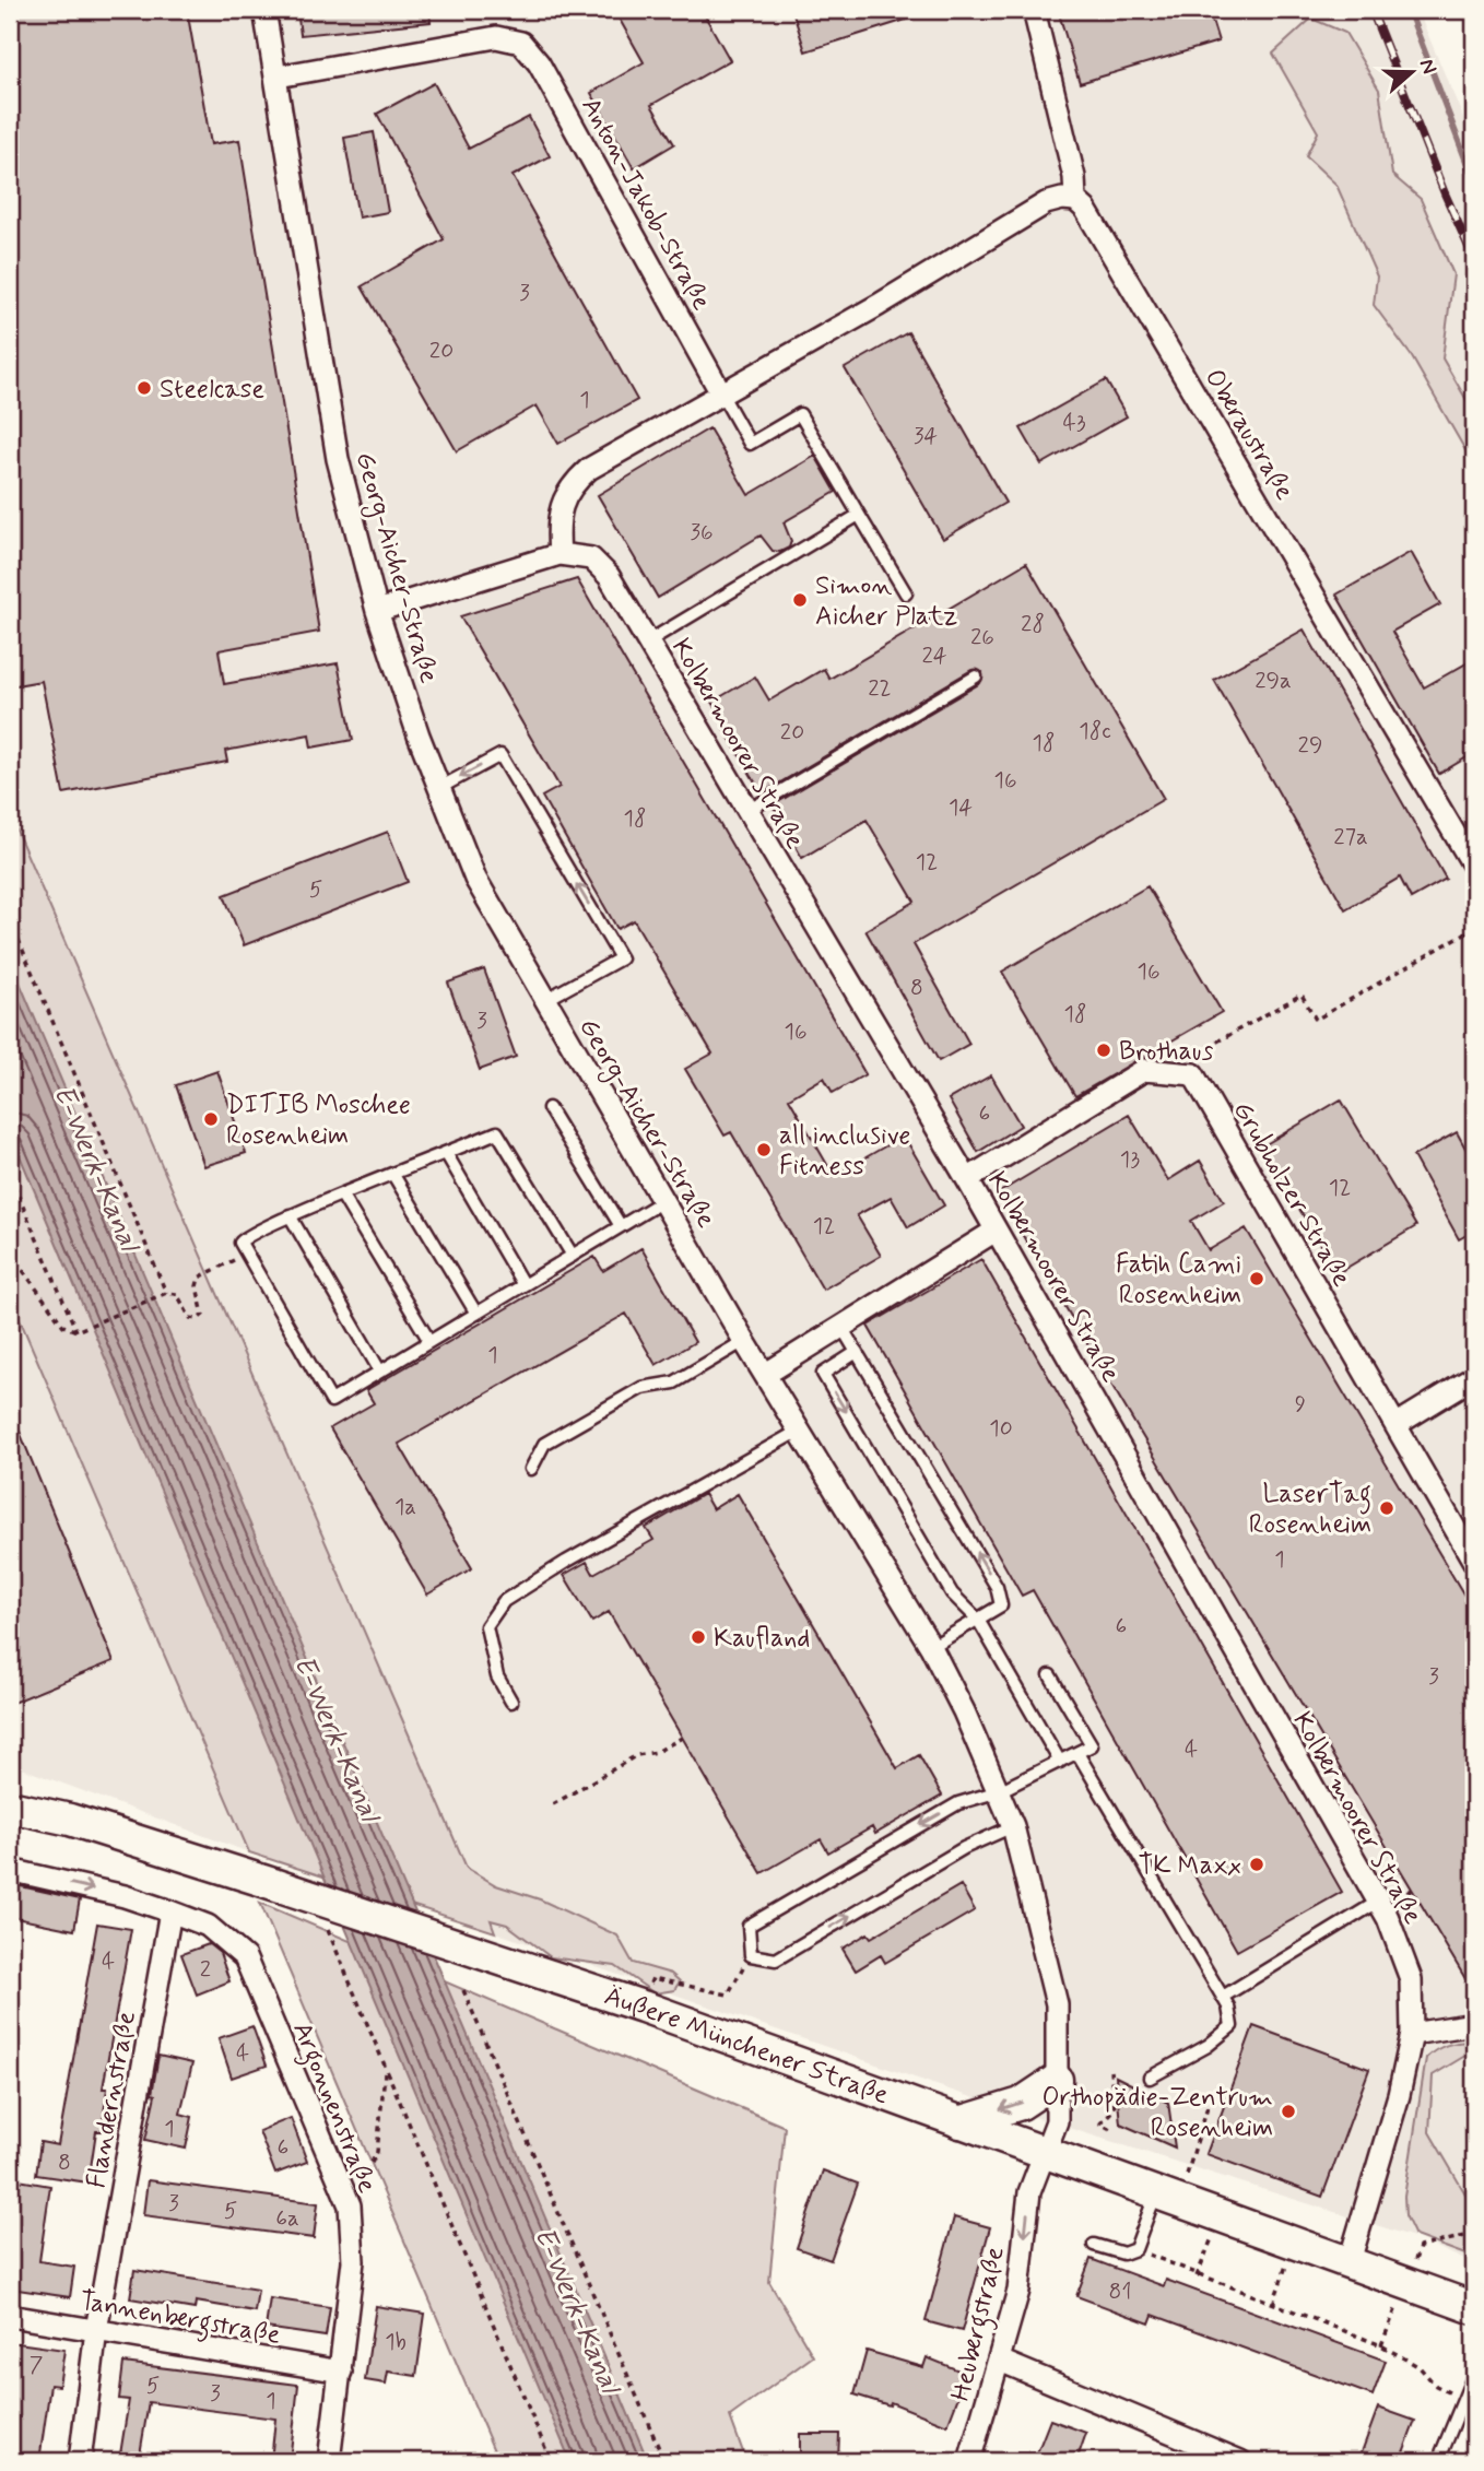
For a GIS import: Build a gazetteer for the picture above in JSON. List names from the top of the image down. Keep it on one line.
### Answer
{"streets":{"main road":["Äußere Münchener Straße"],"street":["Anton-Jakob-Straße","Oberaustraße","Georg-Aicher-Straße","Kolbermoorer Straße","Grubholzer Straße","Flandernstraße","Argonnenstraße","Tannenbergstraße","Heubergstraße"]},"crossings":[["Anton-Jakob-Straße","Georg-Aicher-Straße"],["Georg-Aicher-Straße","Äußere Münchener Straße"],["Georg-Aicher-Straße","Heubergstraße"],["Kolbermoorer Straße","Grubholzer Straße"],["Kolbermoorer Straße","Äußere Münchener Straße"],["Äußere Münchener Straße","Heubergstraße"],["Flandernstraße","Argonnenstraße"],["Flandernstraße","Tannenbergstraße"],["Argonnenstraße","Tannenbergstraße"]],"one_way":["Heubergstraße"],"water":["E-Werk-Kanal"],"places":["Steelcase","Simon Aicher Platz","Brothaus","DITIB Moschee Rosenheim","all inclusive Fitness","Fatih Cami Rosenheim","LaserTag Rosenheim","Kaufland","TK Maxx","Orthopädie-Zentrum Rosenheim"],"house_numbers":["3","20","1","43","34","36","28","26","24","29a","22","18c","20","18","29","16","14","18","27a","12","5","16","8","18","3","16","6","13","12","12","1","9","10","1a","1","6","3","4","4","2","4","1","6","8","3","5","6a","81","1b","7","5","3","1"],"north":"right"}
